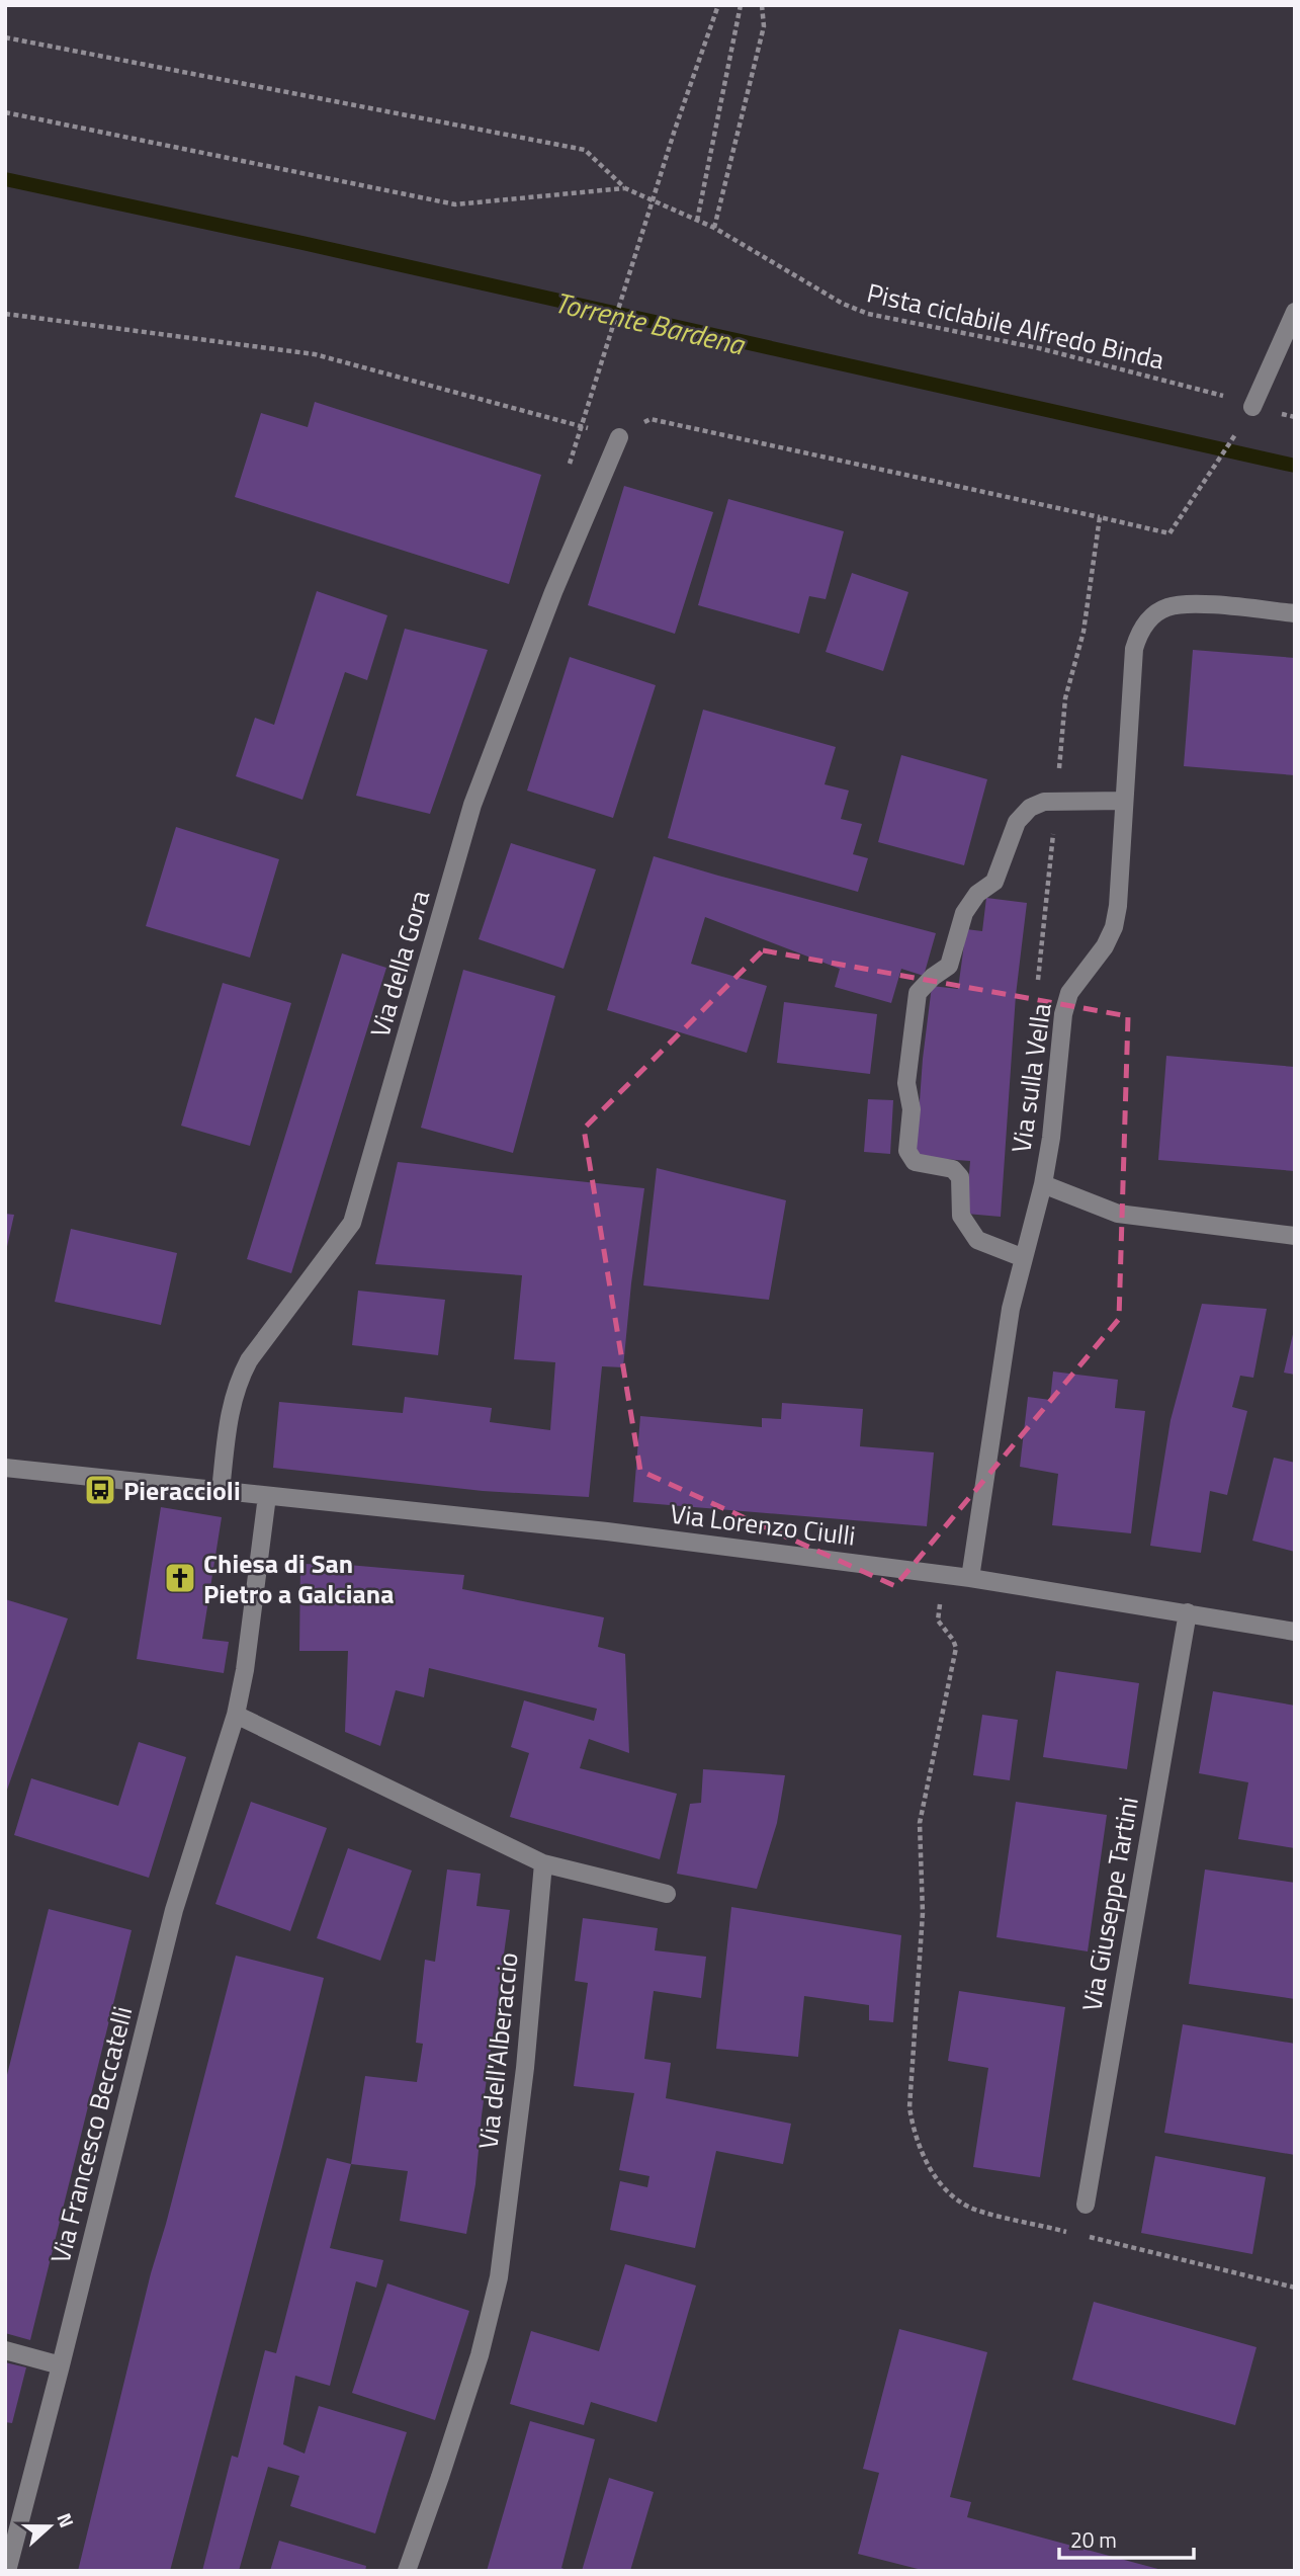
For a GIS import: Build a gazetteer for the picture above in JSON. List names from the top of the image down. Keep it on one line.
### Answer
{"streets":{"street":["Via della Gora","Via sulla Vella","Via Lorenzo Ciulli","Via Giuseppe Tartini","Via dell'Alberaccio","Via Francesco Beccatelli"],"path":["Pista ciclabile Alfredo Binda"]},"crossings":[["Via della Gora","Via Lorenzo Ciulli"],["Via sulla Vella","Via Lorenzo Ciulli"],["Via Lorenzo Ciulli","Via Giuseppe Tartini"],["Via Lorenzo Ciulli","Via Francesco Beccatelli"]],"water":["Torrente Bardena"],"places":{"bus stop":["Pieraccioli"],"church":["Chiesa di San Pietro a Galciana"]},"scale_bar":"20 m","north":"right"}
